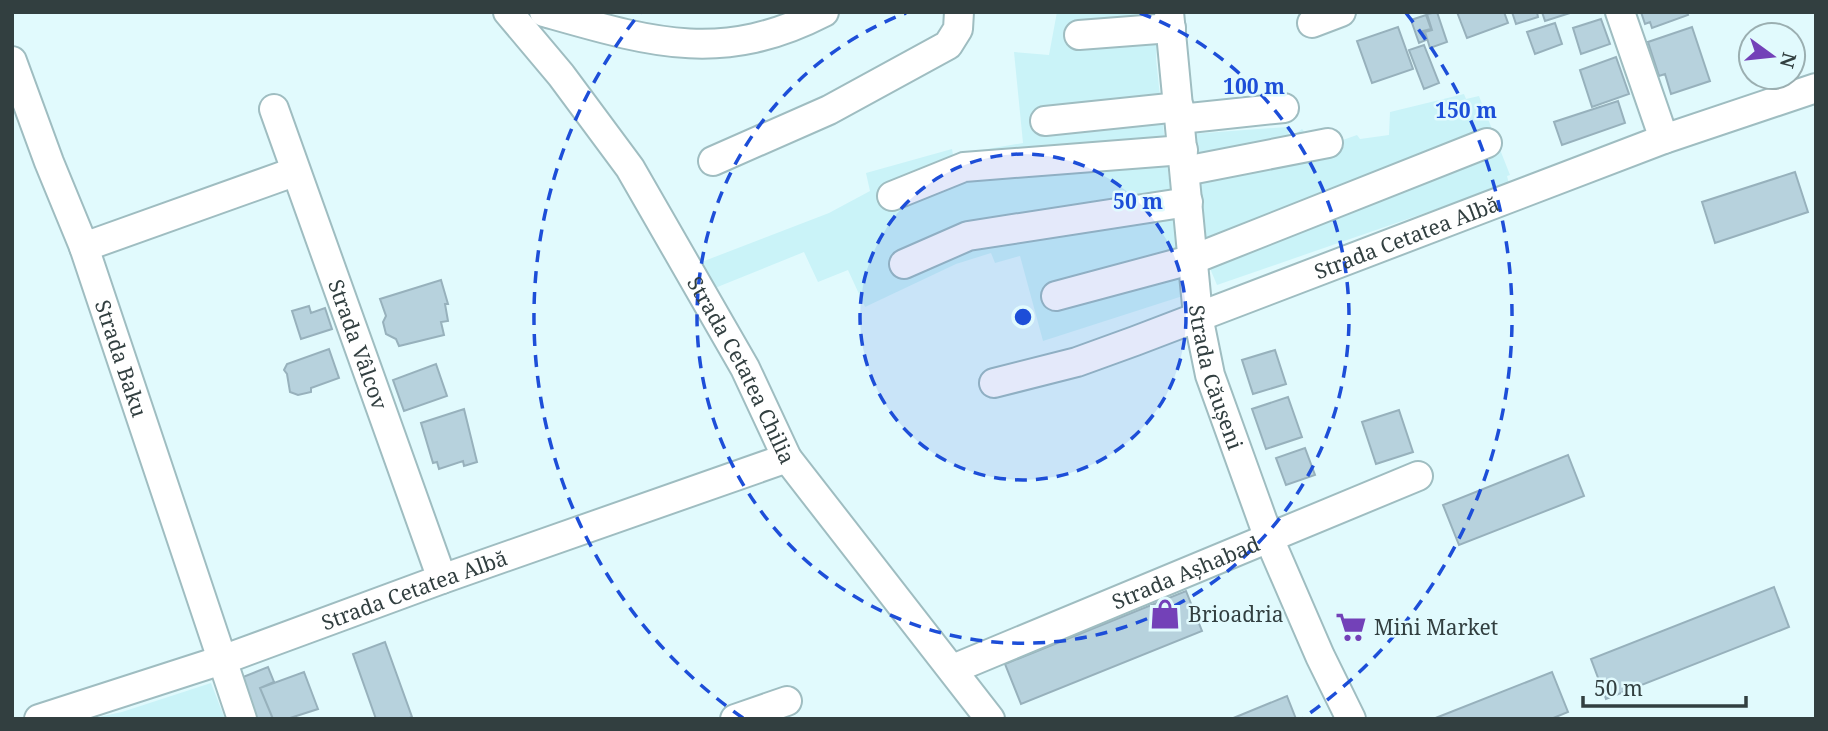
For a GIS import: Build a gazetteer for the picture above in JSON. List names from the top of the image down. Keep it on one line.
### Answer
{"streets":{"street":["Strada Cetatea Albă","Strada Vâlcov","Strada Baku","Strada Cetatea Chilia","Strada Căușeni","Strada Așhabad"]},"crossings":[["Strada Cetatea Albă","Strada Vâlcov"],["Strada Cetatea Albă","Strada Baku"],["Strada Cetatea Albă","Strada Cetatea Chilia"],["Strada Cetatea Albă","Strada Căușeni"],["Strada Cetatea Chilia","Strada Așhabad"],["Strada Căușeni","Strada Așhabad"]],"places":{"shop":["Brioadria"],"supermarket":["Mini Market"]},"scale_bar":"50 m","north":"right","rings":["100 m","150 m","50 m"]}
